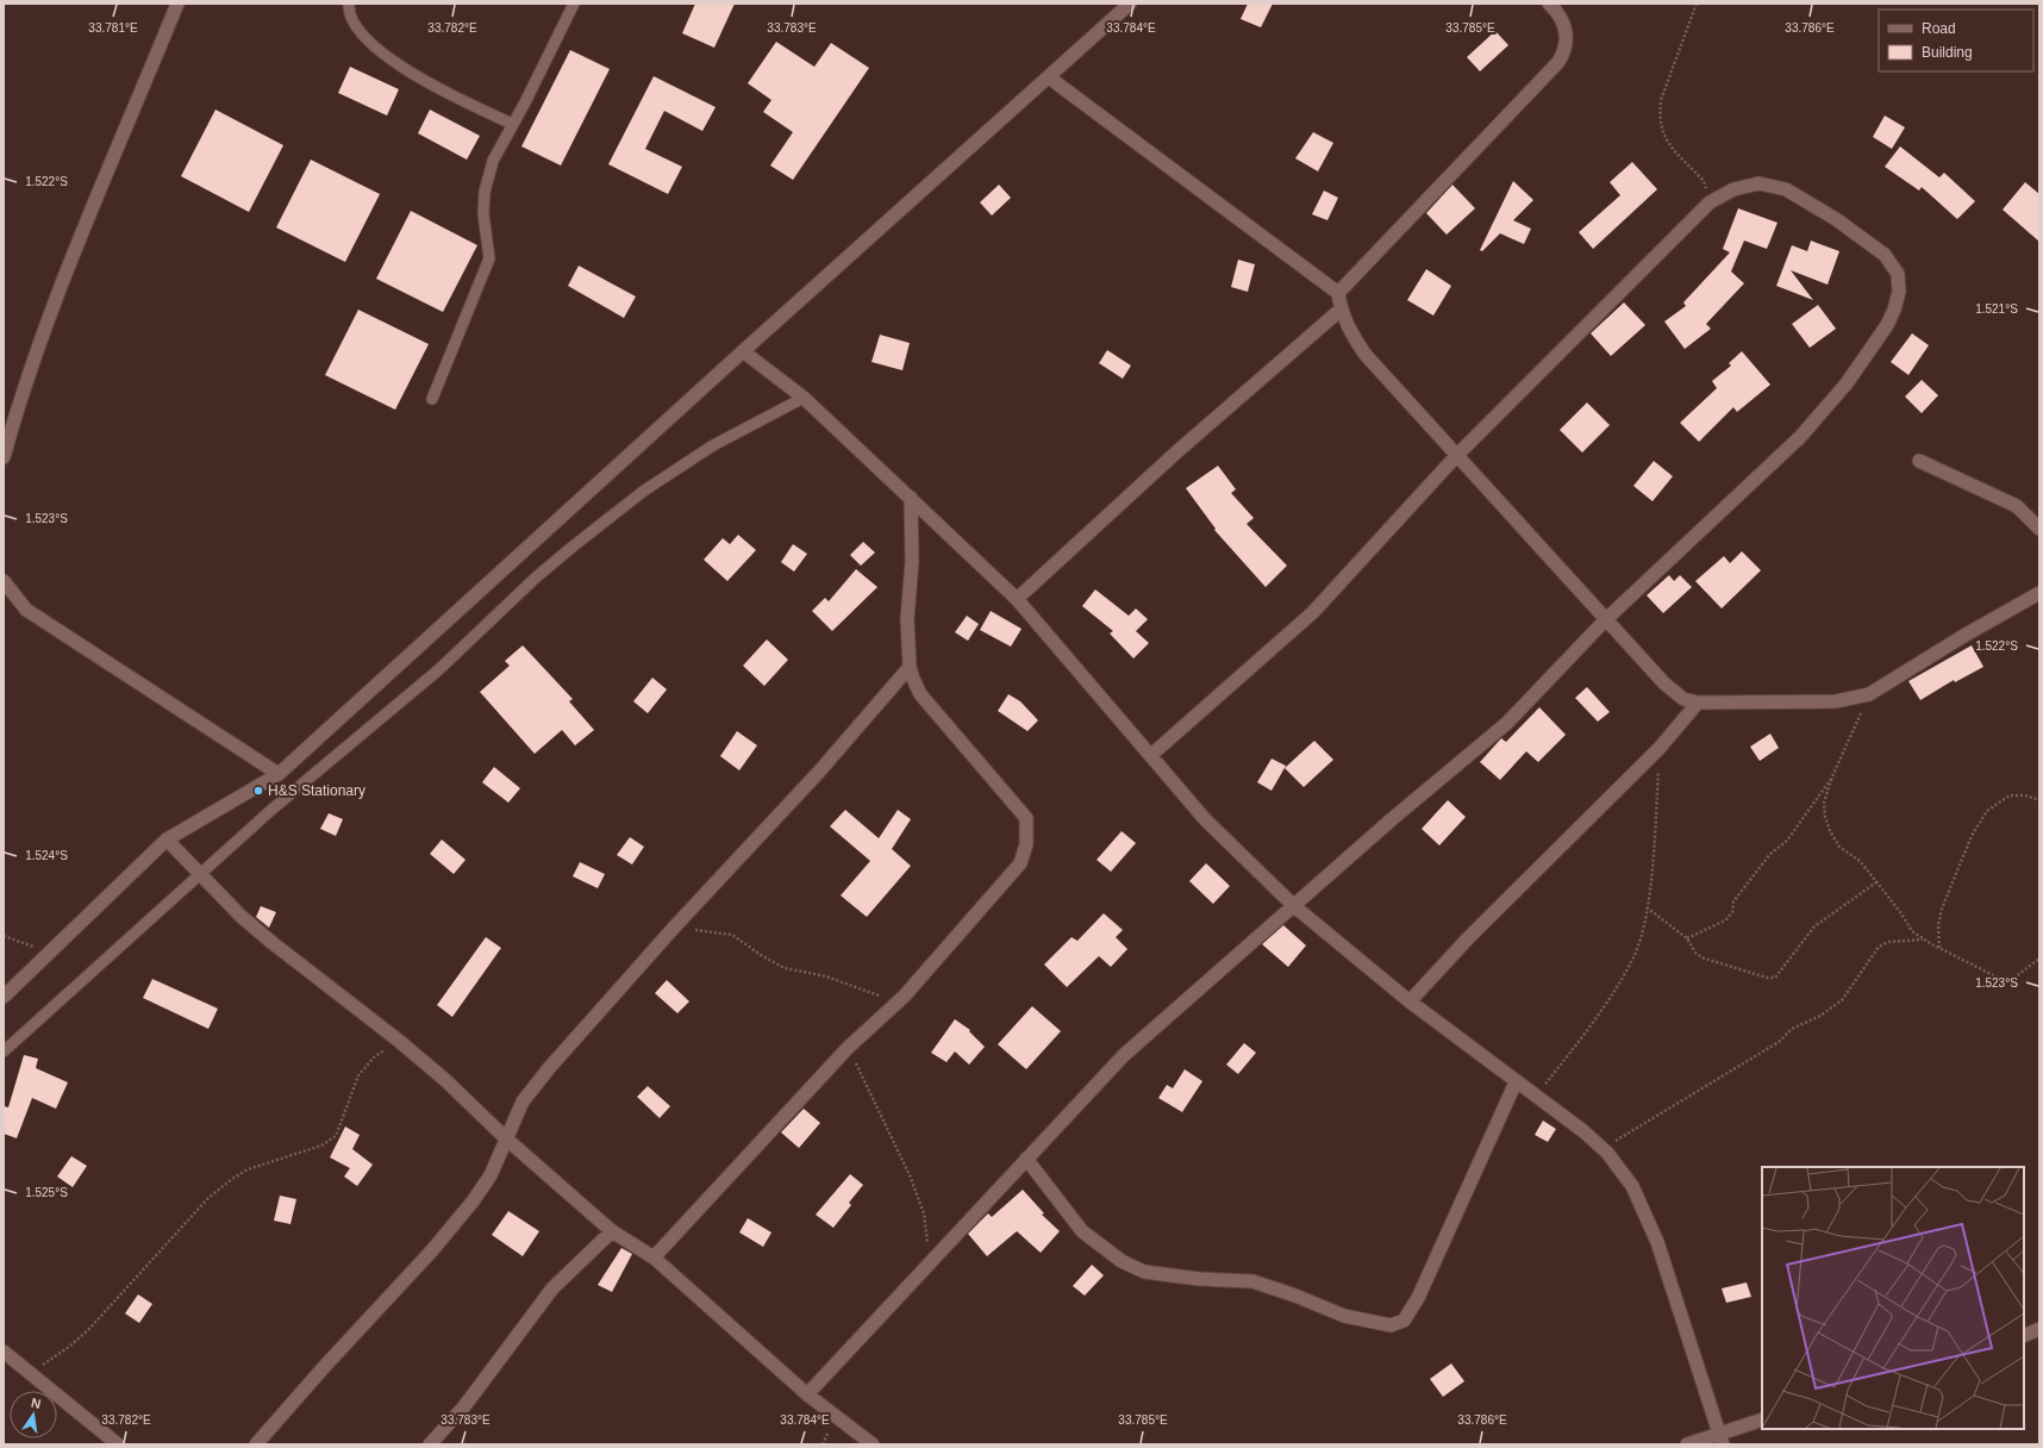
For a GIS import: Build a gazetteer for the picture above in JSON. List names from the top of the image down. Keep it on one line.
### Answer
{"places":["H&S Stationary"],"legend":["Road","Building"],"north":"top","coordinates":["33.781°E","33.782°E","33.783°E","33.784°E","33.785°E","33.786°E","1.522°S","1.521°S","1.523°S","1.524°S","1.525°S"]}
